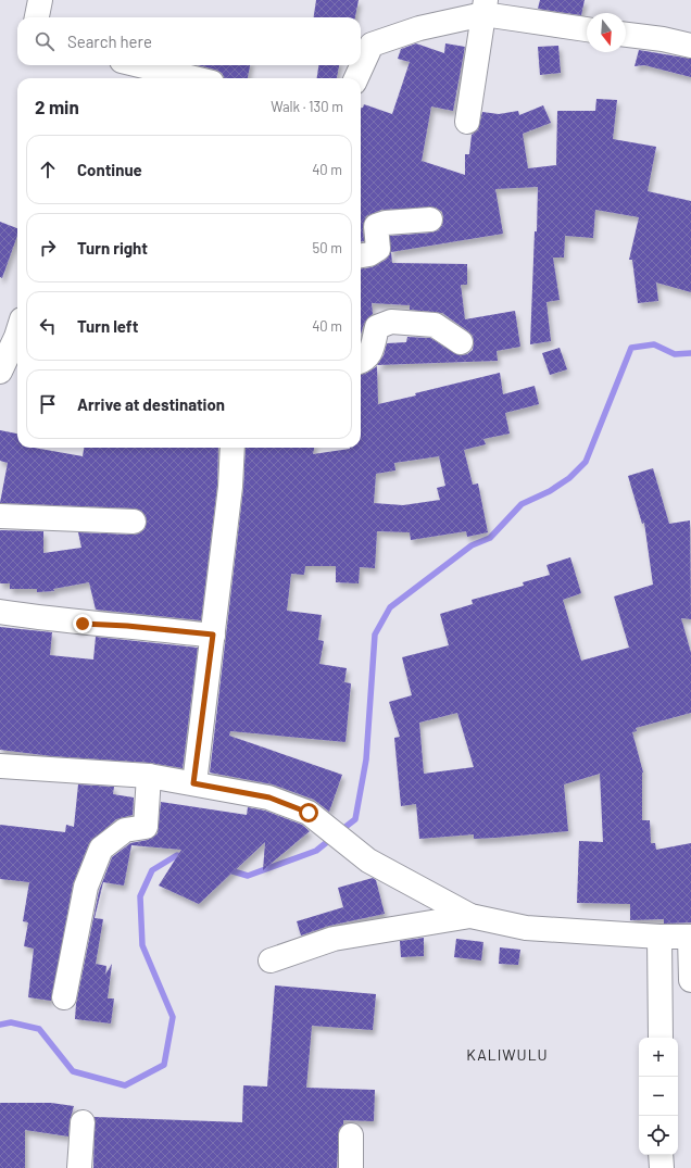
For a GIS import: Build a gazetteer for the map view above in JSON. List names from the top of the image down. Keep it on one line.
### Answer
{"districts":["KALIWULU"],"north":"bottom","page":{"search":"Search here","heading":["2 min","Walk · 130 m"],"list":[["Continue","40 m"],["Turn right","50 m"],["Turn left","40 m"],"Arrive at destination"],"map_buttons":["+","−"]}}
